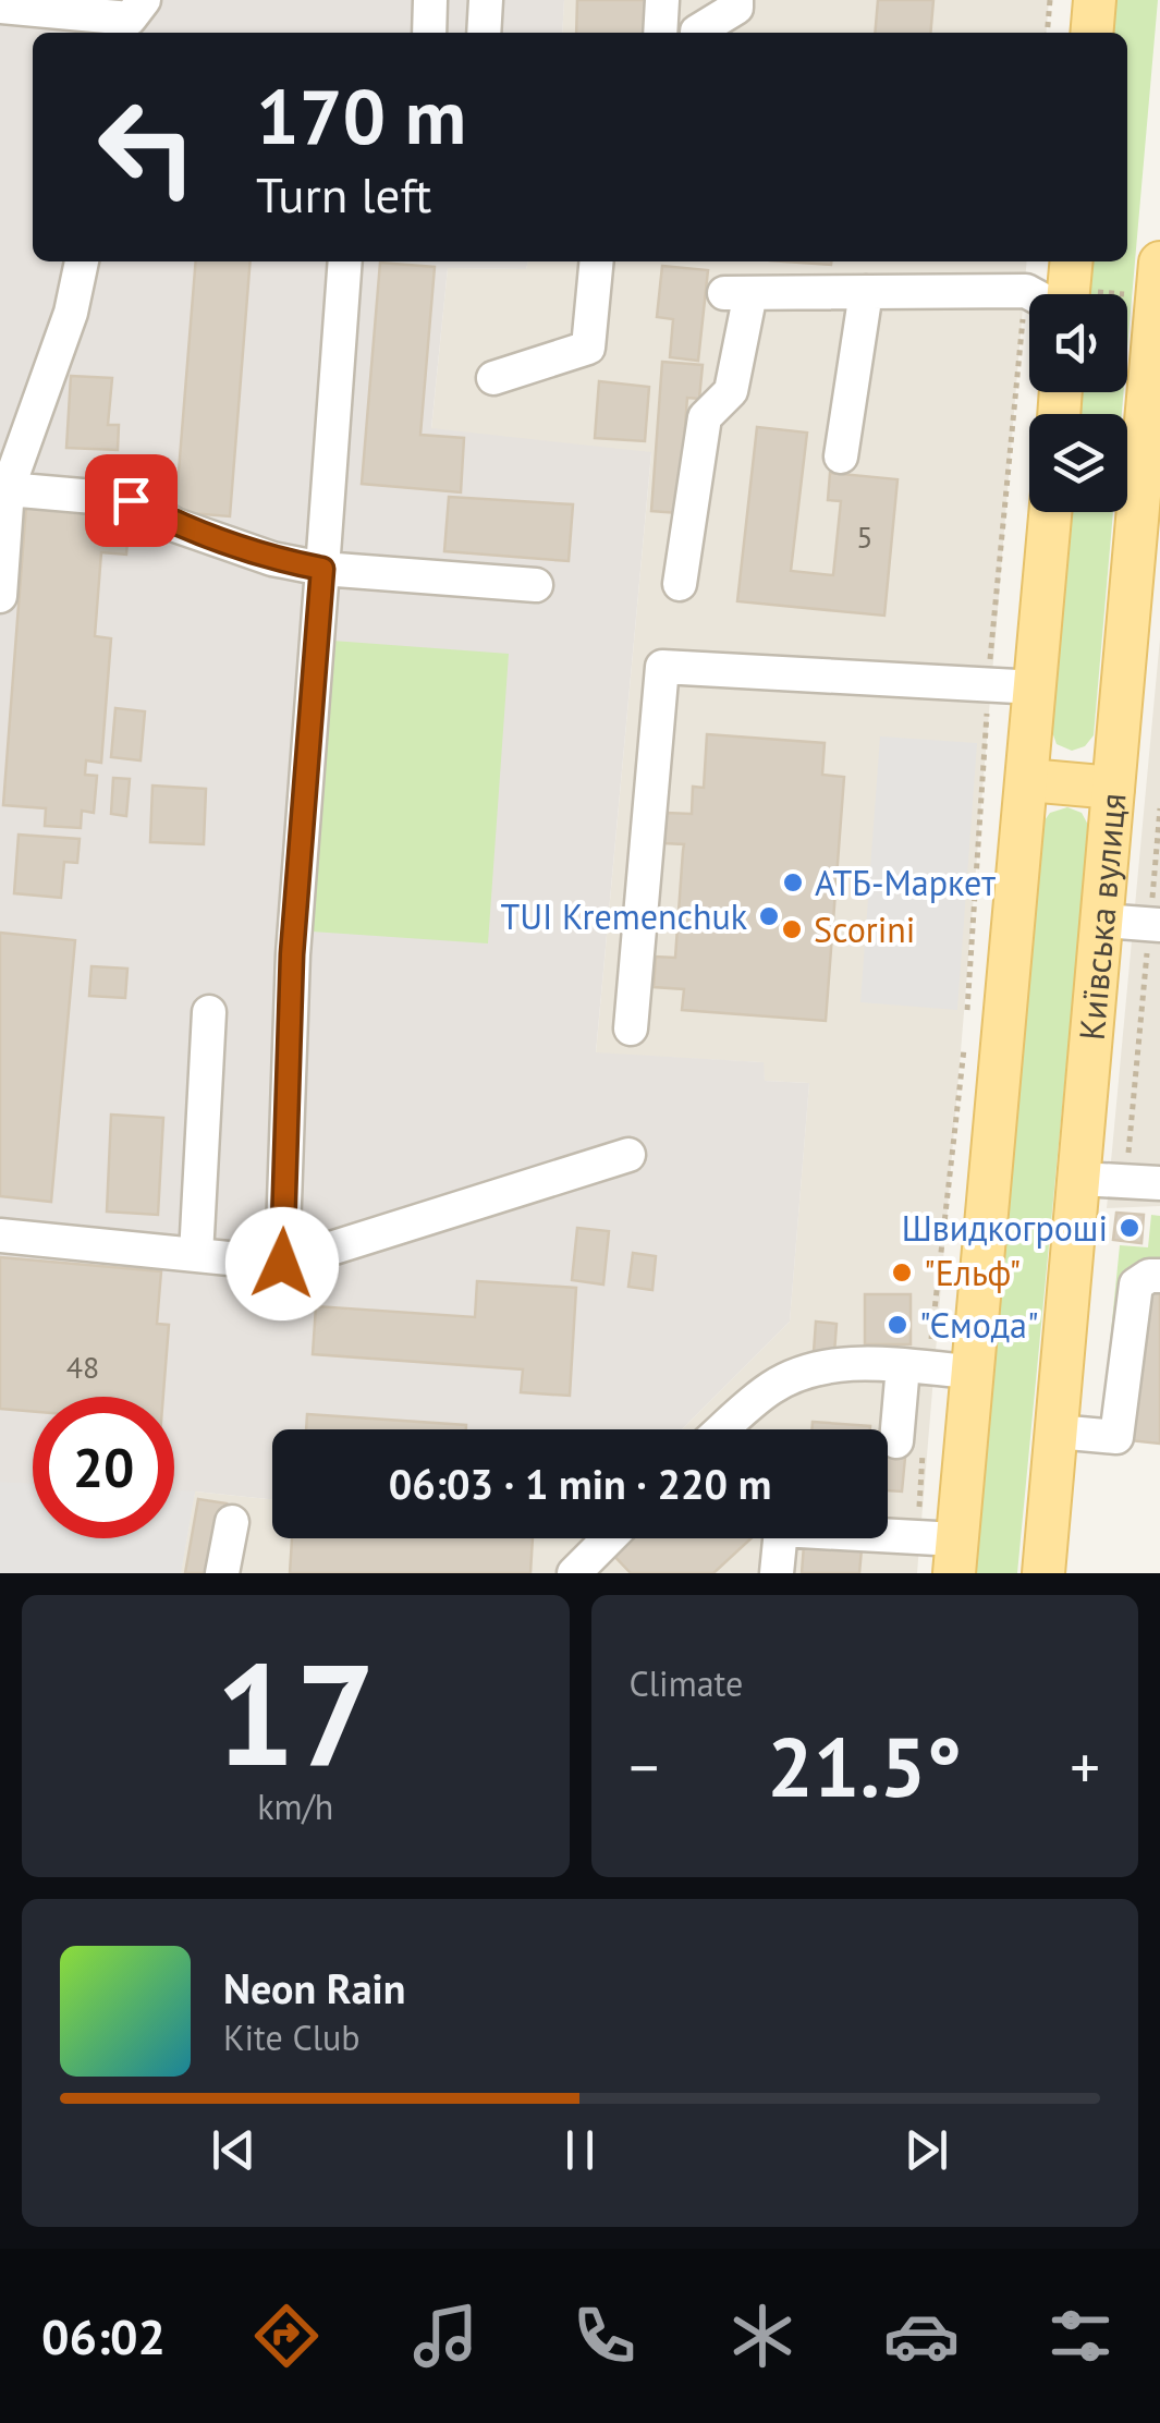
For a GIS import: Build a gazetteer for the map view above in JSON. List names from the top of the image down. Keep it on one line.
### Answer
{"streets":{"main road":["Київська вулиця"]},"places":["АТБ-Маркет","TUI Kremenchuk","Scorini","Швидкогроші","\"Ельф\"","\"Ємода\""],"house_numbers":["5","48"],"page":{"turn":["170 m","Turn left"],"limit":"20","trip":"06:03 · 1 min · 220 m","tile":[["17","km/h"],"Climate"],"heat":["−","21.5°","+"],"song":["Neon Rain","Kite Club"],"tabs":"06:02"}}
